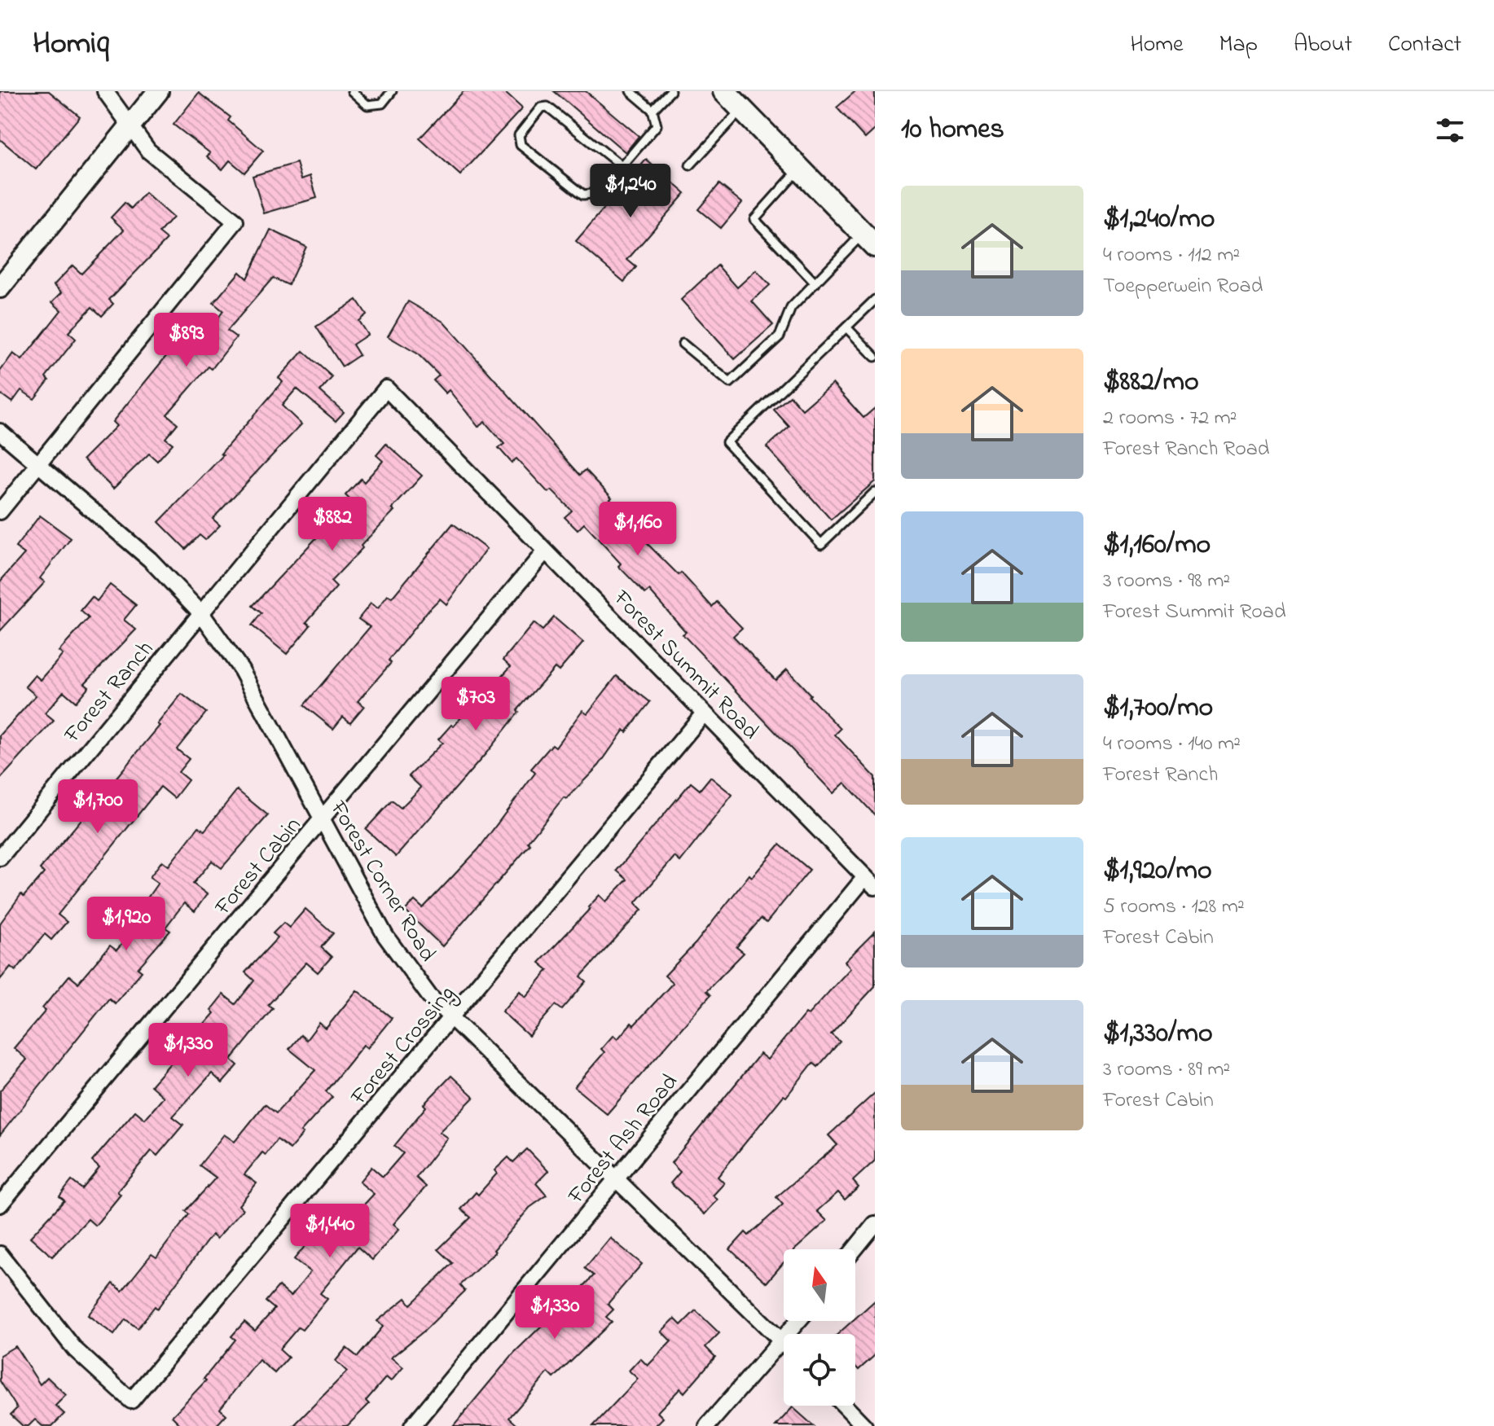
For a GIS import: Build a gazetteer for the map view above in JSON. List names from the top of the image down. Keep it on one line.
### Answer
{"streets":{"street":["Forest Summit Road","Forest Ranch","Forest Cabin","Forest Corner Road","Forest Crossing","Forest Ash Road"]},"crossings":[["Forest Summit Road","Forest Ranch"],["Forest Summit Road","Forest Cabin"],["Forest Summit Road","Forest Crossing"],["Forest Summit Road","Forest Ash Road"],["Forest Ranch","Forest Corner Road"],["Forest Cabin","Forest Corner Road"],["Forest Corner Road","Forest Crossing"],["Forest Corner Road","Forest Ash Road"]],"north":"top","page":{"header":"Homiq","nav":["Home","Map","About","Contact"],"heading":"10 homes","price":["$1,240","$893","$882","$1,160","$703","$1,700","$1,920","$1,330","$1,440","$1,330"],"list":[{"name":"$1,240/mo","note":"4 rooms · 112 m² · Toepperwein Road"},{"name":"$882/mo","note":"2 rooms · 72 m² · Forest Ranch Road"},{"name":"$1,160/mo","note":"3 rooms · 98 m² · Forest Summit Road"},{"name":"$1,700/mo","note":"4 rooms · 140 m² · Forest Ranch"},{"name":"$1,920/mo","note":"5 rooms · 128 m² · Forest Cabin"},{"name":"$1,330/mo","note":"3 rooms · 89 m² · Forest Cabin"}]}}
